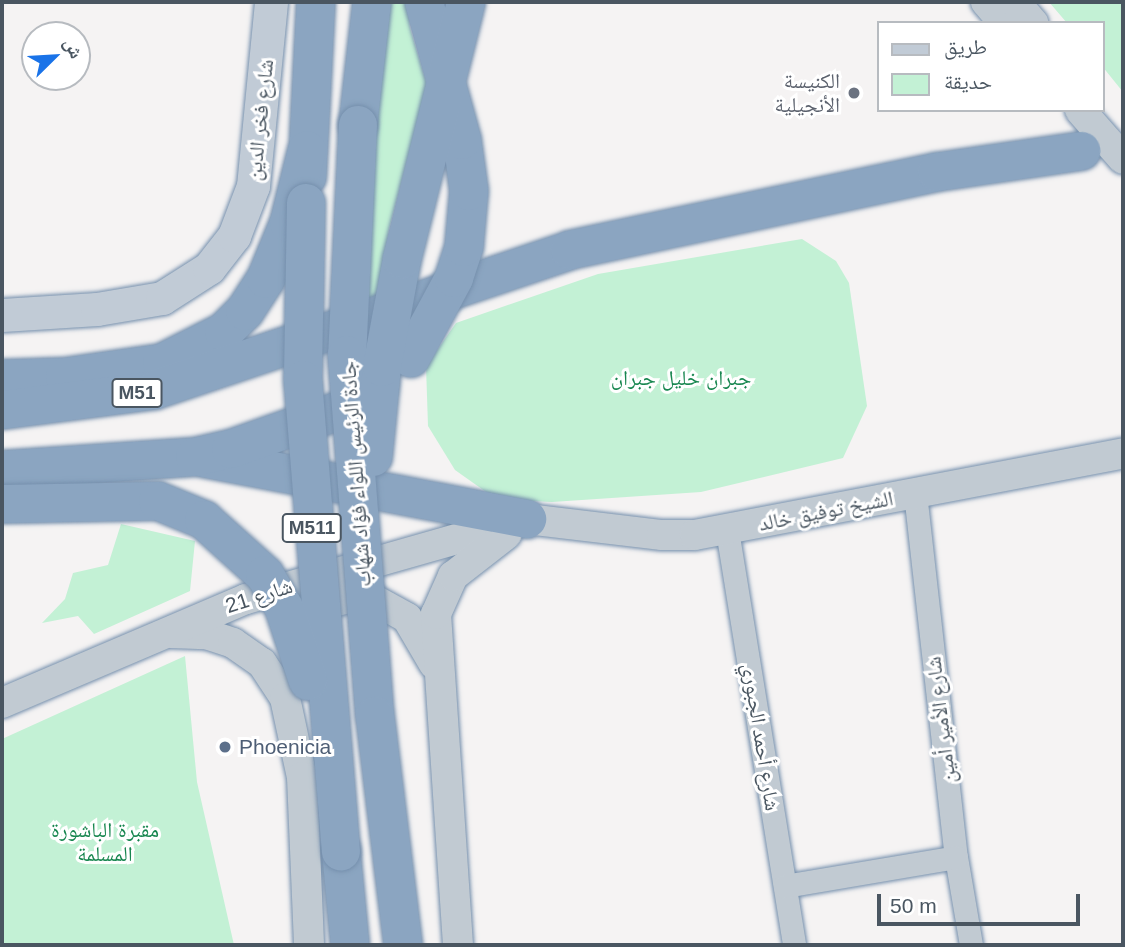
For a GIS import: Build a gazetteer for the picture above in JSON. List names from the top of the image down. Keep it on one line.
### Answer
{"streets":{"highway":["M51","جادة الرئيس اللواء فؤاد شهاب","M511"],"main road":["شارع فخر الدين"],"street":["الشيخ توفيق خالد","شارع 21","شارع الأمير أمين","شارع أحمد الجبوري"]},"crossings":[["الشيخ توفيق خالد","شارع 21"],["الشيخ توفيق خالد","شارع الأمير أمين"],["الشيخ توفيق خالد","شارع أحمد الجبوري"]],"parks":["جبران خليل جبران","مقبرة الباشورة المسلمة"],"places":["الكنيسة الأنجيلية","Phoenicia"],"legend":["طريق","حديقة"],"scale_bar":"50 m","north":"top right"}
